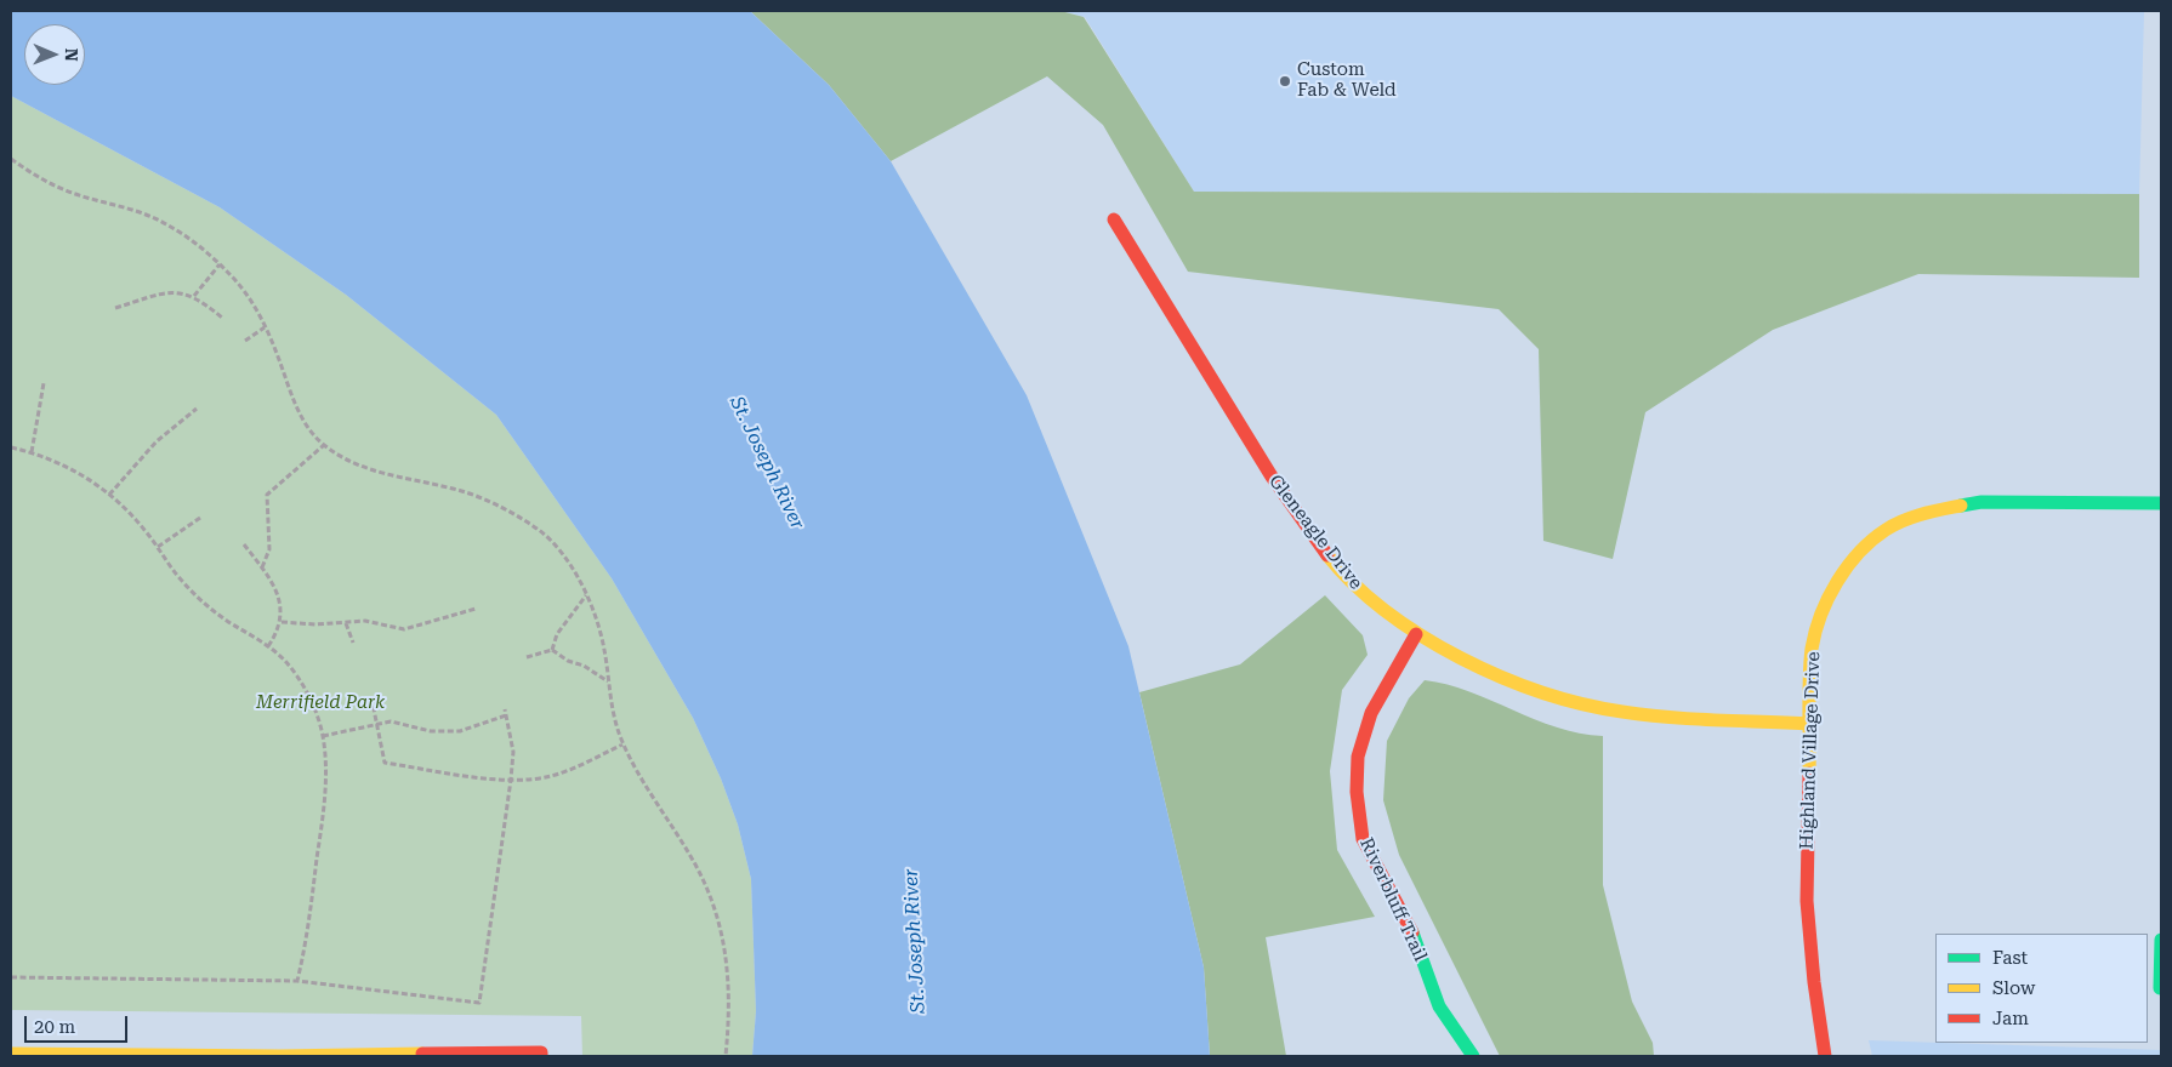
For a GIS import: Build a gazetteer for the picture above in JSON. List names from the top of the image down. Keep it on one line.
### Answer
{"streets":{"street":["Gleneagle Drive","Highland Village Drive","Riverbluff Trail"]},"crossings":[["Gleneagle Drive","Highland Village Drive"],["Gleneagle Drive","Riverbluff Trail"]],"water":["St. Joseph River"],"parks":["Merrifield Park"],"places":["Custom Fab & Weld"],"legend":["Fast","Slow","Jam"],"scale_bar":"20 m","north":"right"}
